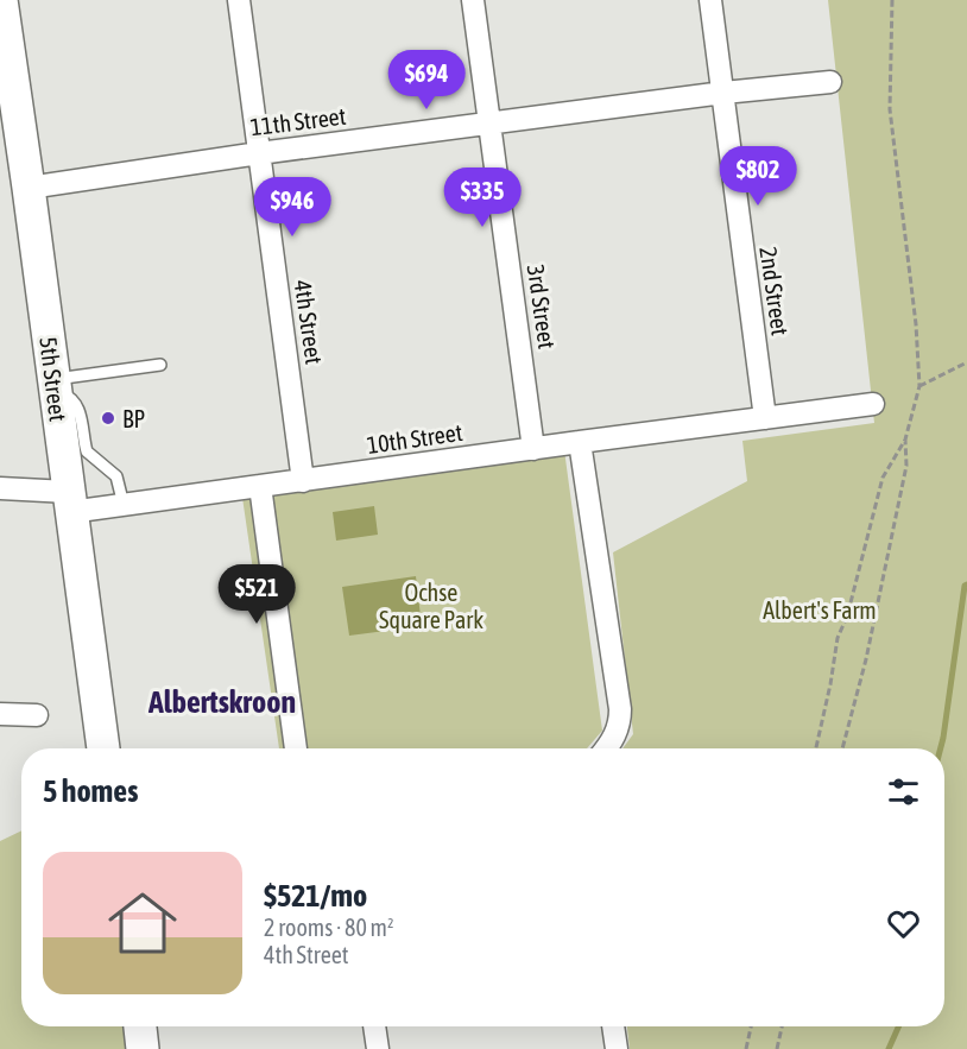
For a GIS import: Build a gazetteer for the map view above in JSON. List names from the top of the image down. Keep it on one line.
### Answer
{"streets":{"main road":["5th Street"],"street":["11th Street","2nd Street","3rd Street","4th Street","10th Street"]},"crossings":[["11th Street","2nd Street"],["11th Street","3rd Street"],["11th Street","4th Street"],["11th Street","5th Street"],["2nd Street","10th Street"],["3rd Street","10th Street"],["4th Street","10th Street"],["5th Street","10th Street"]],"districts":["Albertskroon"],"parks":["Ochse Square Park","Albert's Farm"],"places":["BP"],"page":{"price":["$694","$802","$335","$946","$521"],"heading":"5 homes","list":[{"name":"$521/mo","note":"2 rooms · 80 m² · 4th Street"}]}}
